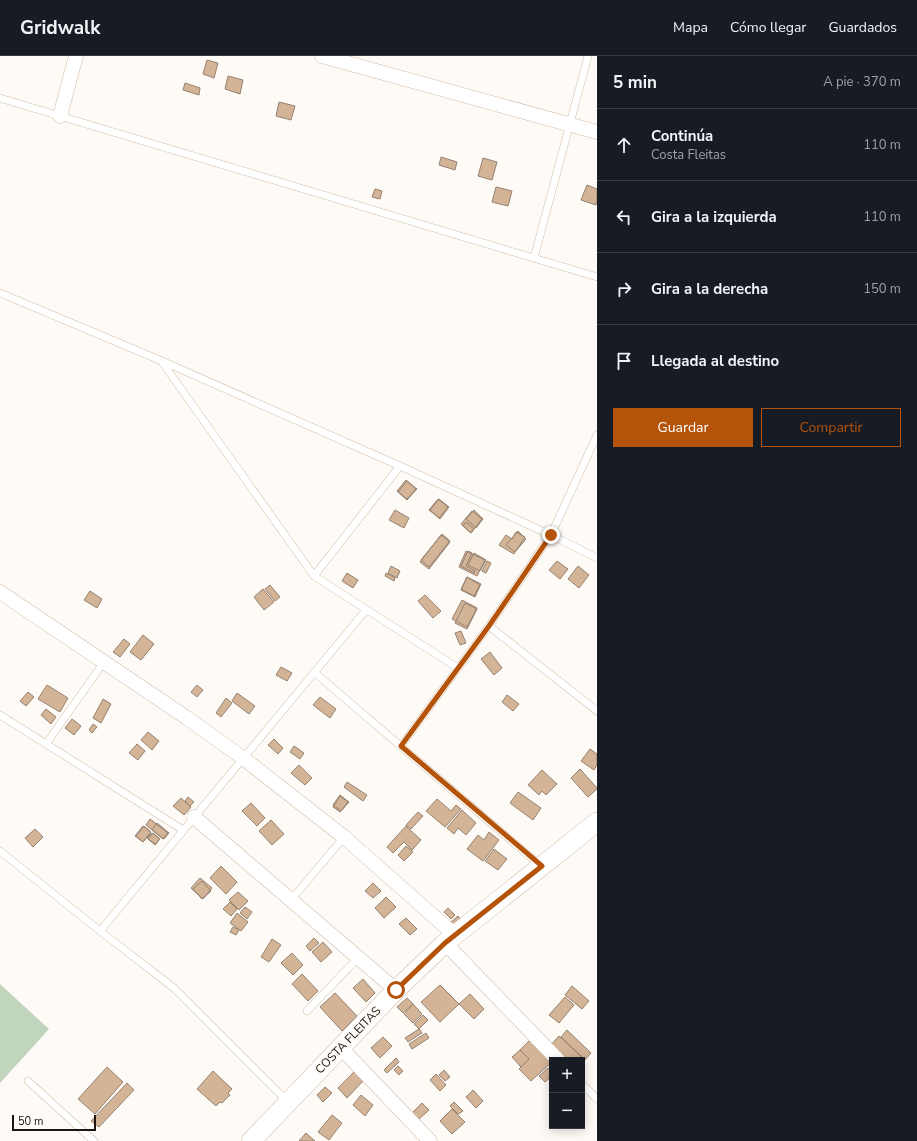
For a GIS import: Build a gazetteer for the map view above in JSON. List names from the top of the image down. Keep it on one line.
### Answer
{"streets":{"main road":["COSTA FLEITAS"]},"scale_bar":"50 m","page":{"header":"Gridwalk","nav":["Mapa","Cómo llegar","Guardados"],"heading":["5 min","A pie · 370 m"],"list":[["Continúa","Costa Fleitas","110 m"],["Gira a la izquierda","110 m"],["Gira a la derecha","150 m"],"Llegada al destino"],"buttons":["Guardar","Compartir"],"map_buttons":["+","−"],"scale":"50 m"}}
